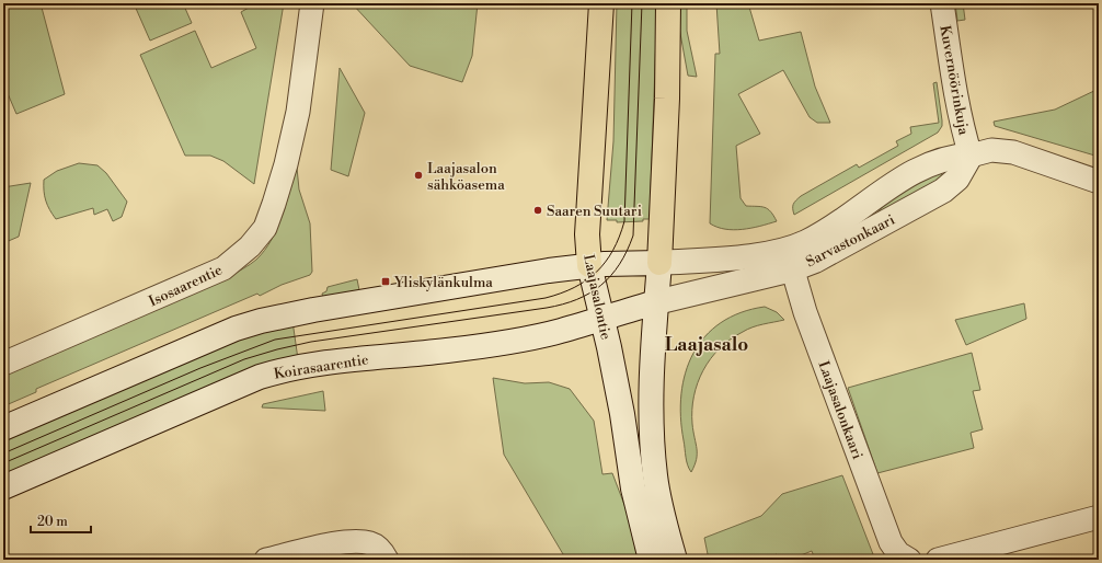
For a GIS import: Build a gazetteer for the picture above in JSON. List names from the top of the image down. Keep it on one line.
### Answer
{"streets":{"main road":["Sarvastonkaari","Laajasalontie","Koirasaarentie"],"street":["Kuvernöörinkuja","Isosaarentie","Laajasalonkaari"]},"crossings":[["Kuvernöörinkuja","Sarvastonkaari"],["Sarvastonkaari","Koirasaarentie"],["Sarvastonkaari","Laajasalonkaari"],["Laajasalontie","Koirasaarentie"]],"districts":["Laajasalo"],"places":{"other":["Laajasalon sähköasema","Saaren Suutari"],"transit":["Yliskylänkulma"]},"scale_bar":"20 m"}
